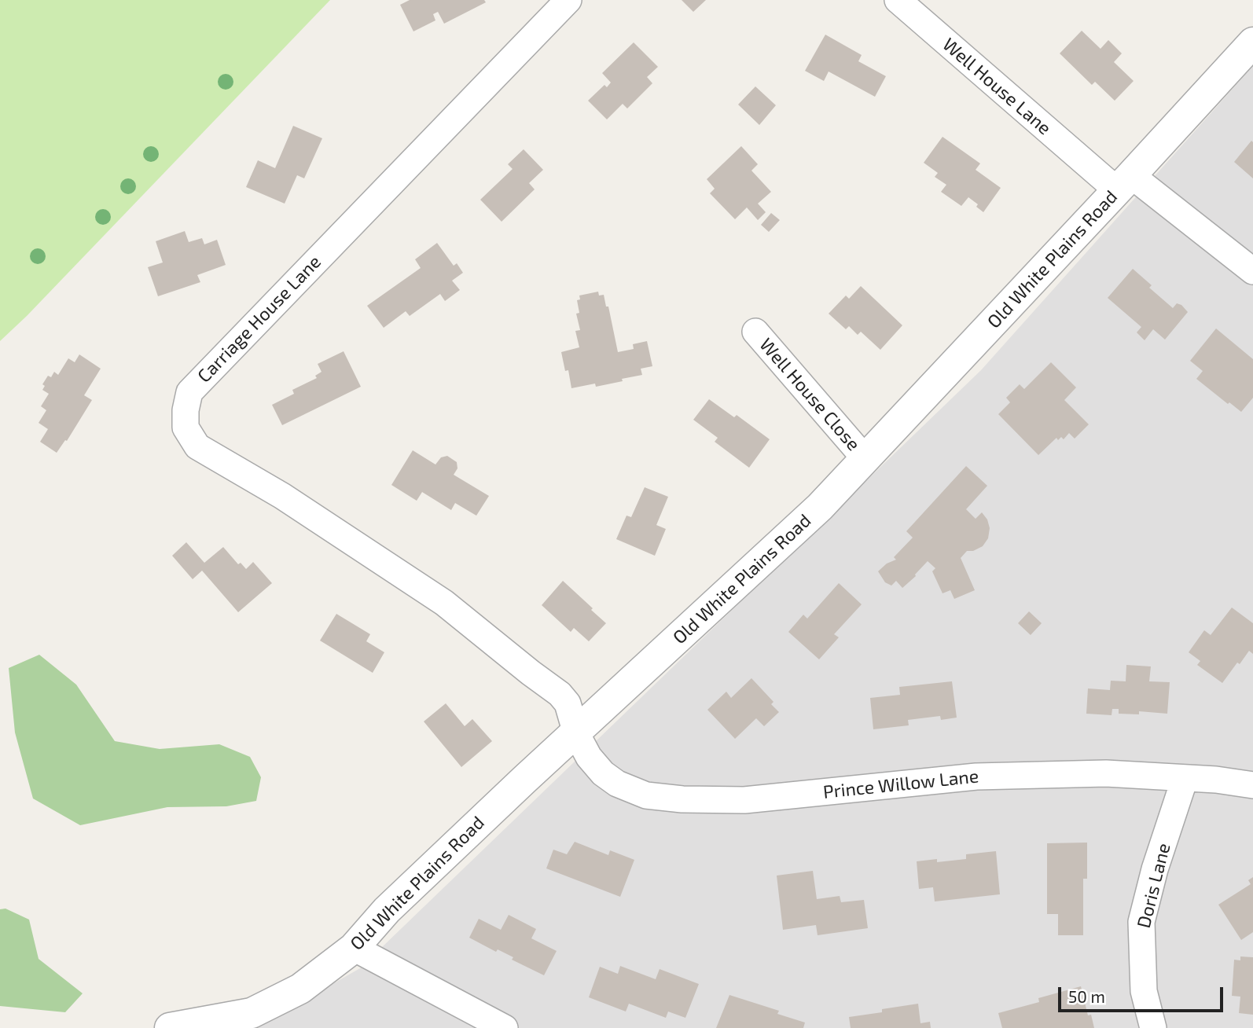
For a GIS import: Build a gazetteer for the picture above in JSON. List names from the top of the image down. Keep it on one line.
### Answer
{"streets":{"street":["Well House Lane","Old White Plains Road","Carriage House Lane","Well House Close","Prince Willow Lane","Doris Lane"]},"crossings":[["Well House Lane","Old White Plains Road"],["Old White Plains Road","Carriage House Lane"],["Old White Plains Road","Well House Close"],["Old White Plains Road","Prince Willow Lane"],["Carriage House Lane","Prince Willow Lane"],["Prince Willow Lane","Doris Lane"]],"scale_bar":"50 m"}
